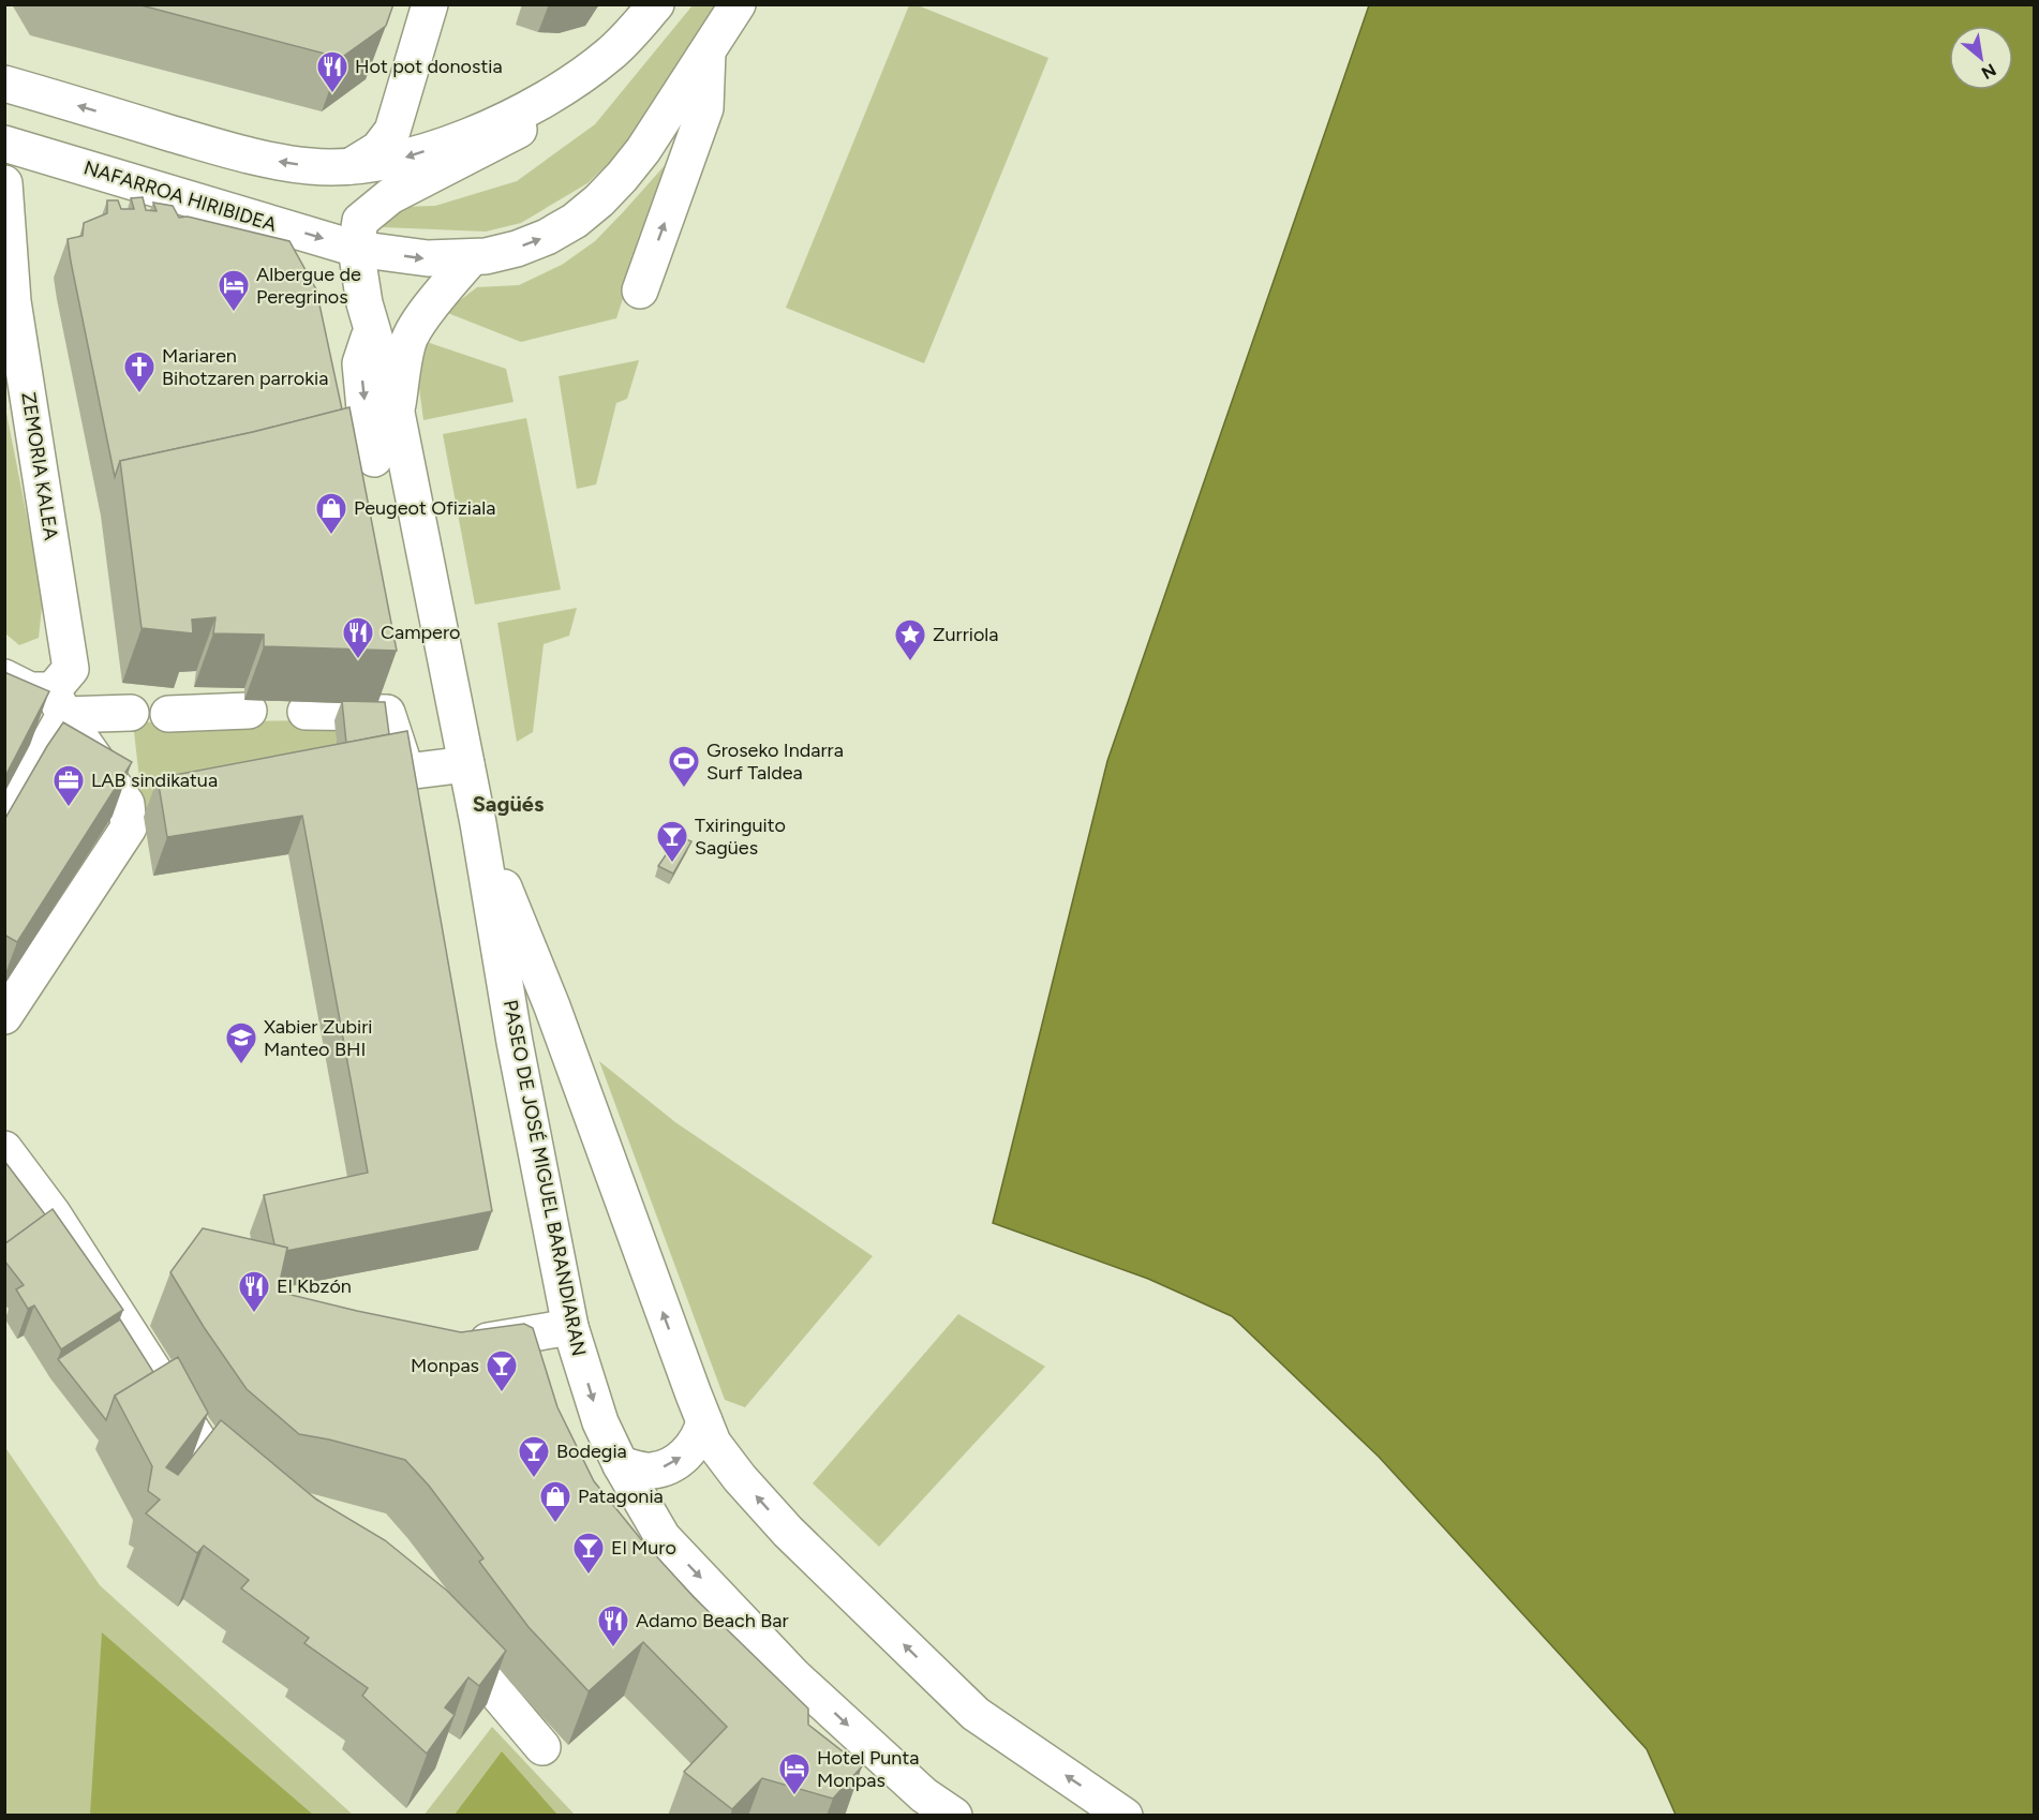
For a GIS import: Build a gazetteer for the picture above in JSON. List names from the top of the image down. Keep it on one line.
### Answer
{"streets":{"street":["NAFARROA HIRIBIDEA","ZEMORIA KALEA","PASEO DE JOSÉ MIGUEL BARANDIARAN"]},"crossings":[["NAFARROA HIRIBIDEA","PASEO DE JOSÉ MIGUEL BARANDIARAN"]],"districts":["Sagüés"],"places":{"restaurant":["Hot pot donostia","Campero","El Kbzón","Adamo Beach Bar"],"hotel":["Albergue de Peregrinos","Hotel Punta Monpas"],"church":["Mariaren Bihotzaren parrokia"],"shop":["Peugeot Ofiziala","Patagonia"],"place":["Zurriola"],"sports":["Groseko Indarra Surf Taldea"],"office":["LAB sindikatua"],"bar":["Txiringuito Sagües","Monpas","Bodegia","El Muro"],"school or university":["Xabier Zubiri Manteo BHI"]},"north":"bottom right"}
